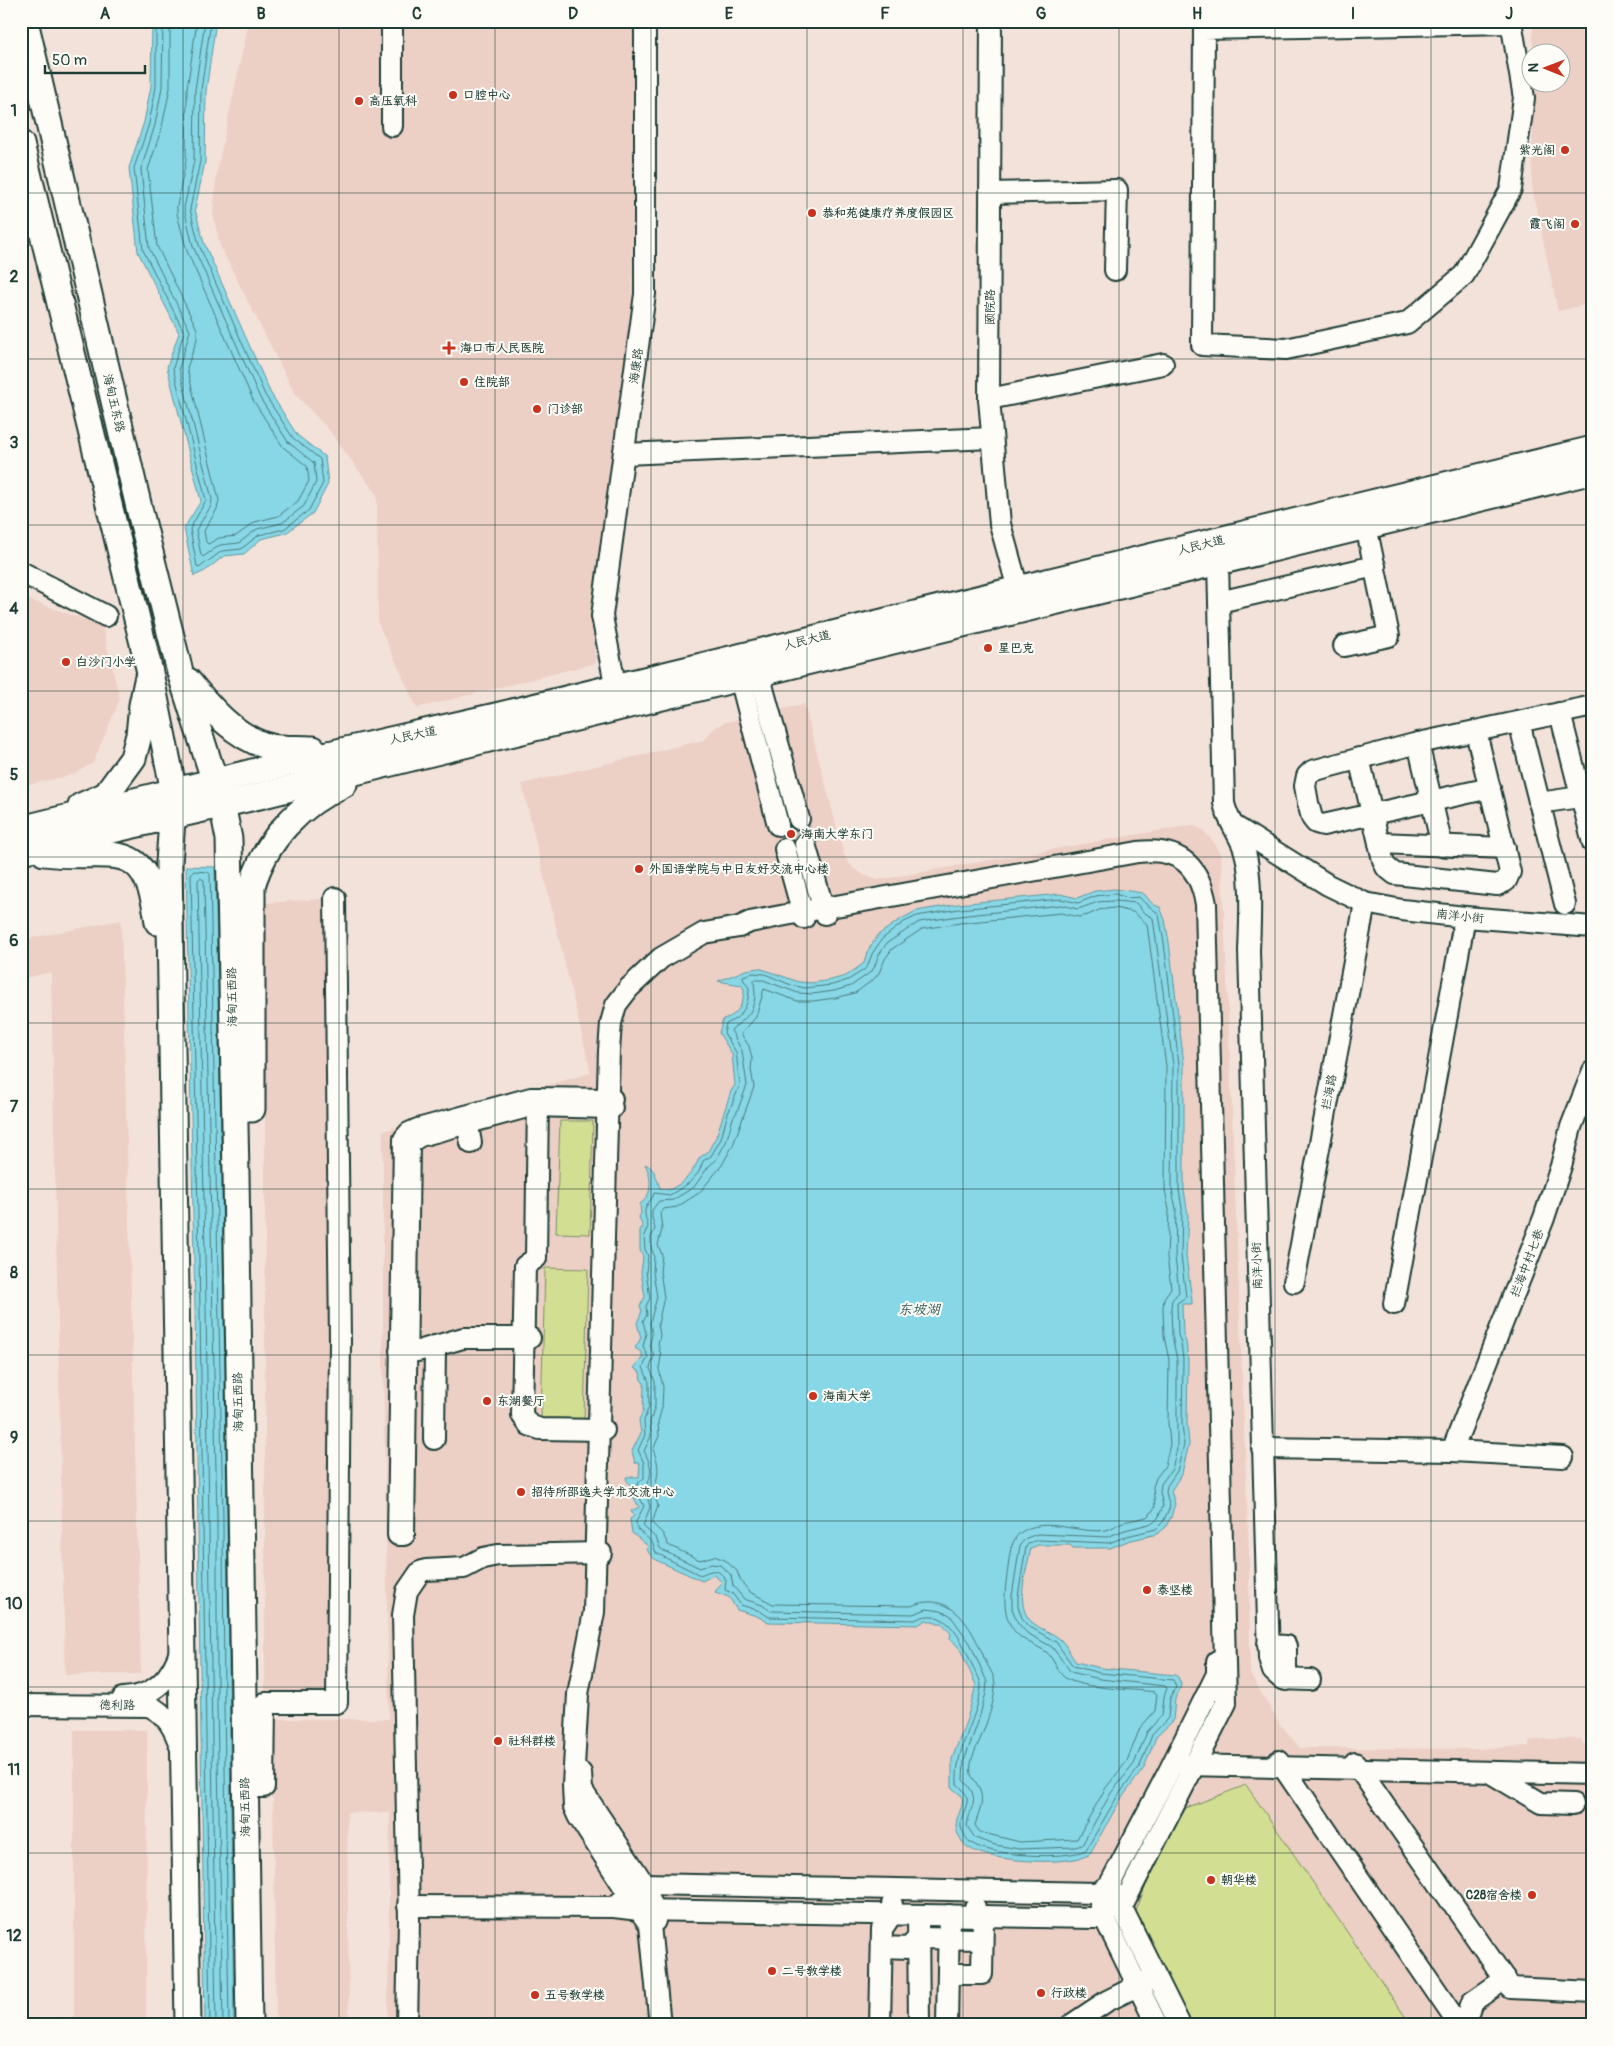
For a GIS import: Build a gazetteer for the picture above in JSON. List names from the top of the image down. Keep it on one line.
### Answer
{"streets":{"main road":["海甸五东路","人民大道","海甸五西路"],"street":["颐院路","海康路","南洋小街","拦海路","拦海中村七巷","德利路"]},"crossings":[["颐院路","人民大道"],["海康路","人民大道"],["海甸五东路","人民大道"],["海甸五东路","海甸五西路"],["人民大道","南洋小街"],["人民大道","海甸五西路"],["南洋小街","拦海路"]],"water":["东坡湖"],"places":{"other":["口腔中心","高压氧科","紫光阁","恭和苑健康疗养度假园区","霞飞阁","住院部","门诊部","星巴克","白沙门小学","海南大学东门","外国语学院与中日友好交流中心楼","海南大学","东湖餐厅","招待所邵逸夫学术交流中心","泰坚楼","社科群楼","朝华楼","C28宿舍楼","二号教学楼","行政楼","五号教学楼"],"health":["海口市人民医院"]},"scale_bar":"50 m","north":"left","grid":{"columns":["A","B","C","D","E","F","G","H","I","J"],"rows":["1","2","3","4","5","6","7","8","9","10","11","12"]}}
